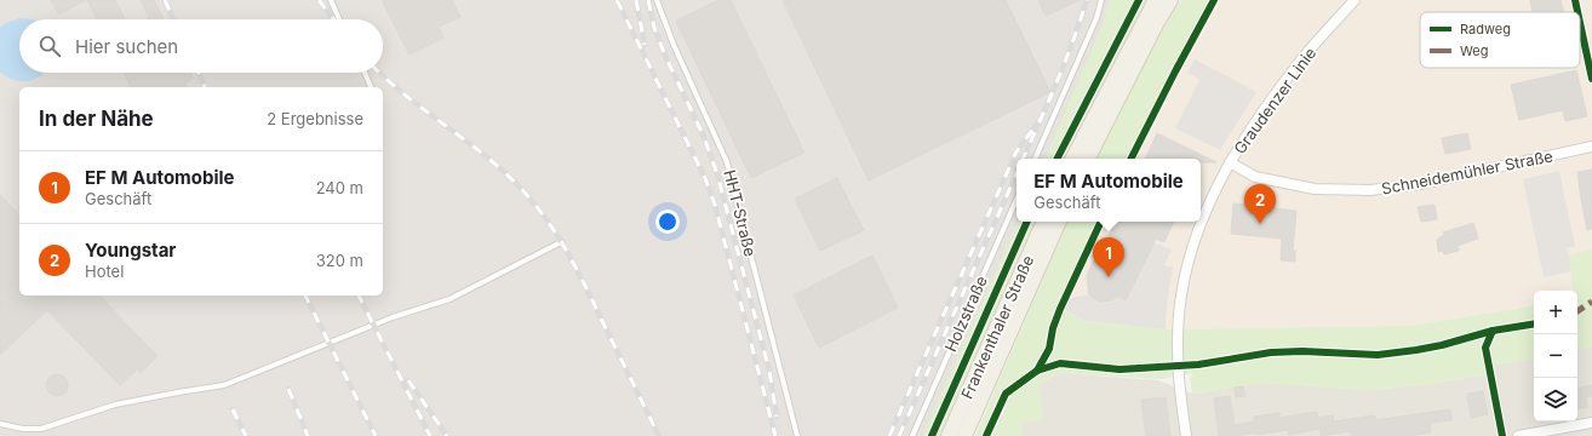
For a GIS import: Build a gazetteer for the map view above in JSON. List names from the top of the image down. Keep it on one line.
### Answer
{"streets":{"main road":["Frankenthaler Straße"],"street":["Graudenzer Linie","Schneidemühler Straße"],"lane":["HHT-Straße","Holzstraße"]},"crossings":[["Graudenzer Linie","Schneidemühler Straße"]],"legend":["Radweg","Weg"],"page":{"search":"Hier suchen","heading":["In der Nähe","2 Ergebnisse"],"list":[{"mark":"1","name":"EF M Automobile","note":"Geschäft","value":"240 m"},{"mark":"2","name":"Youngstar","note":"Hotel","value":"320 m"}],"popup":["EF M Automobile","Geschäft"],"pins":["2","1"],"map_buttons":["+","−"]}}
